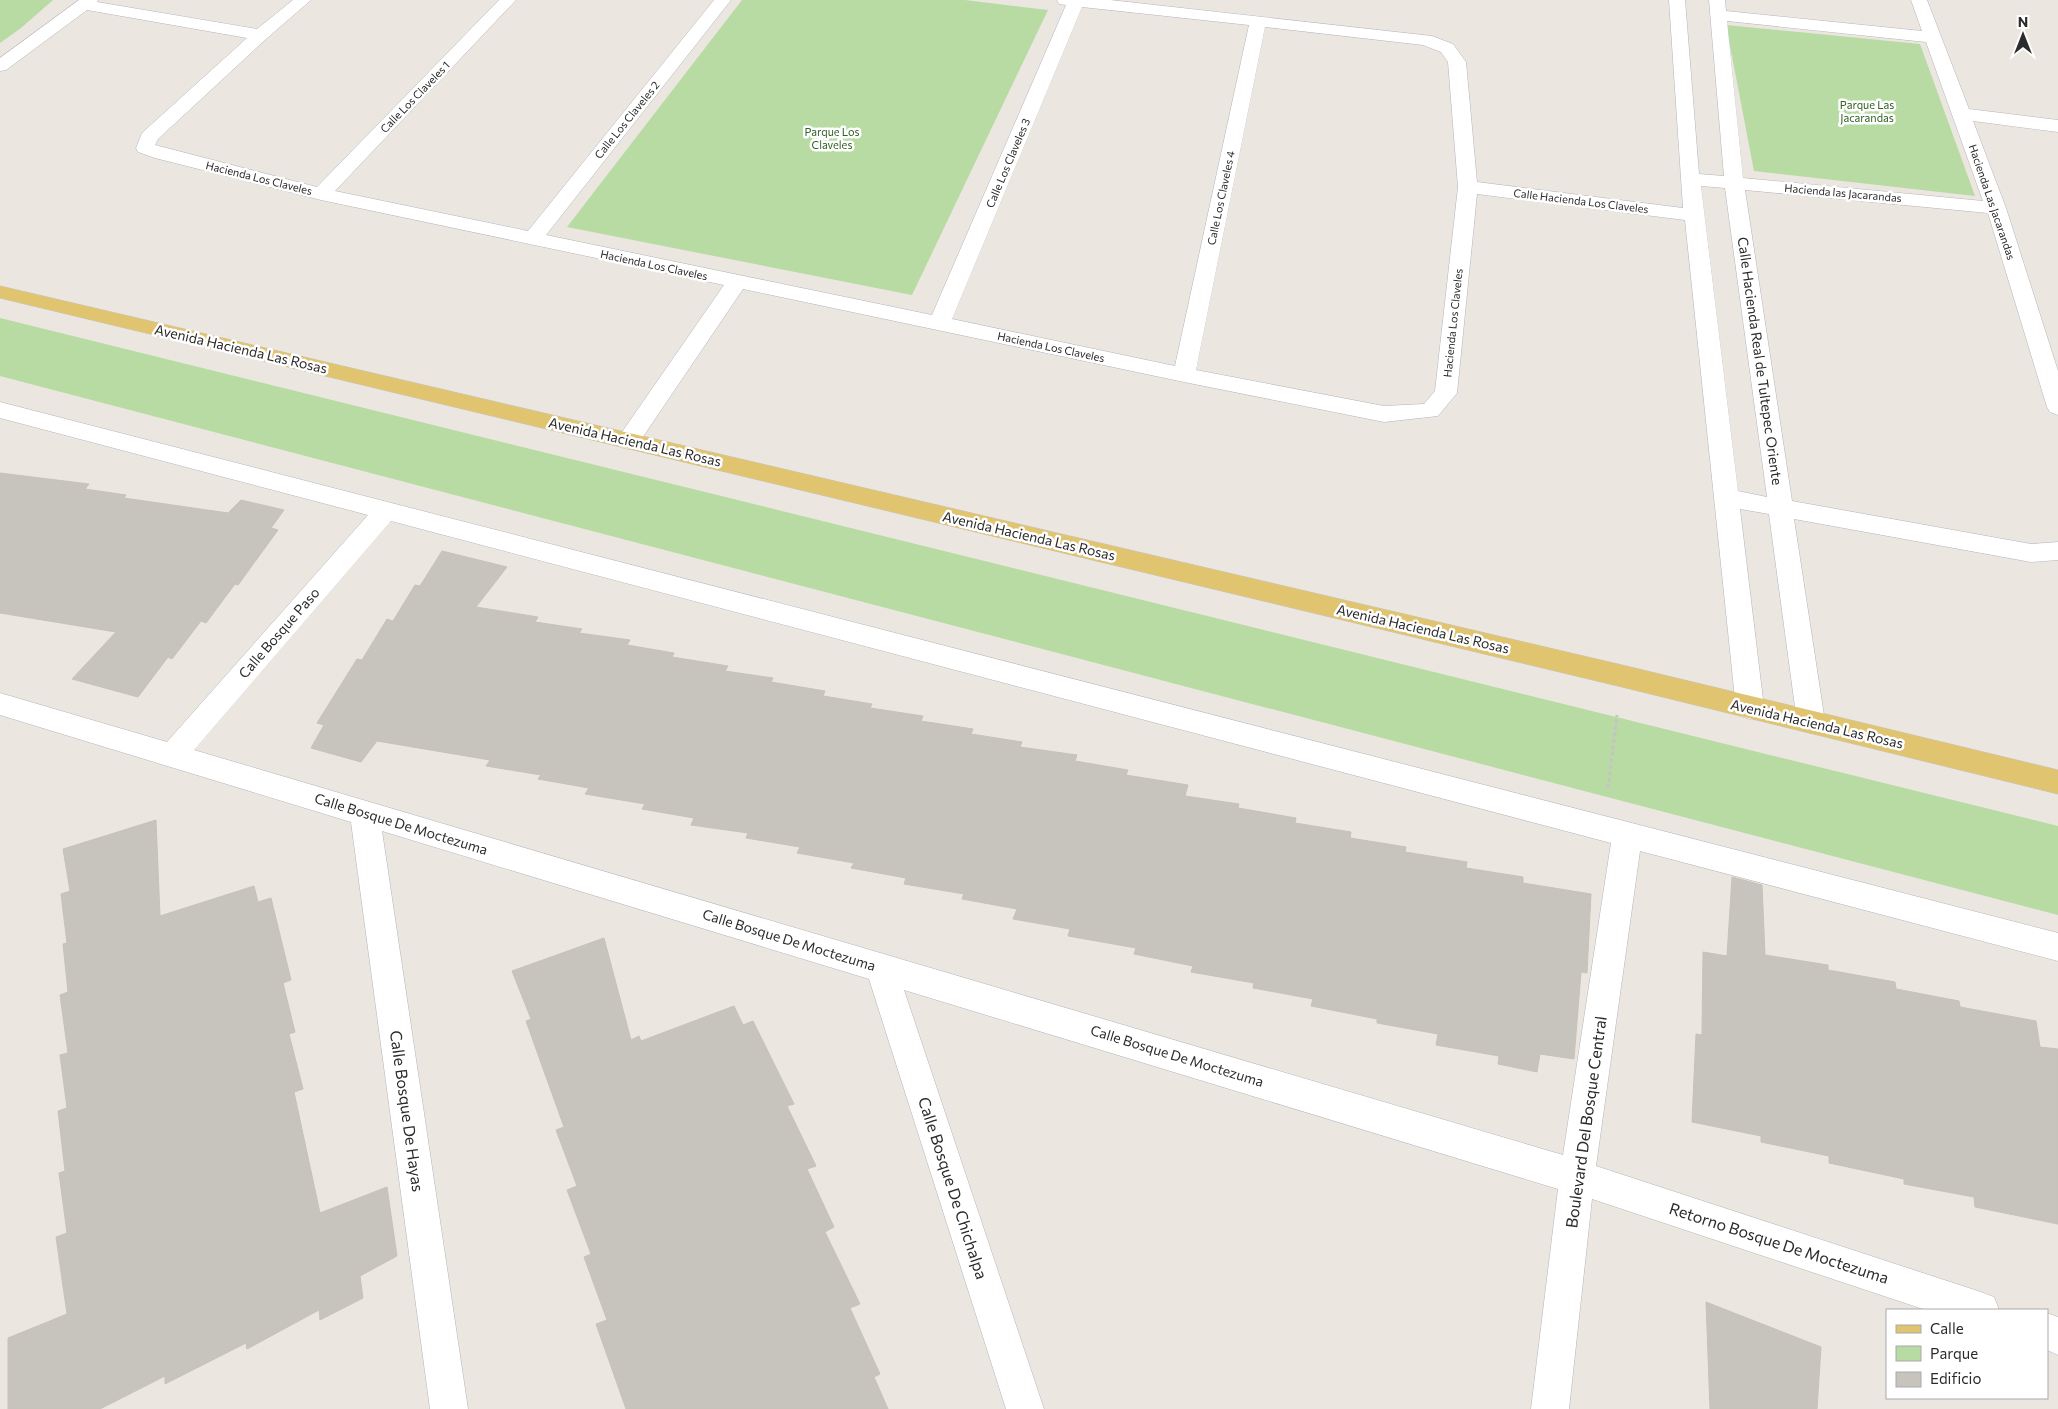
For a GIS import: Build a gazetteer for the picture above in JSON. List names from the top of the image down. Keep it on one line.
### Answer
{"streets":{"main road":["Avenida Hacienda Las Rosas"],"street":["Calle Los Claveles 1","Calle Los Claveles 2","Calle Los Claveles 3","Hacienda Los Claveles","Hacienda las Jacarandas","Calle Los Claveles 4","Calle Hacienda Los Claveles","Hacienda Las Jacarandas","Calle Hacienda Real de Tultepec Oriente","Calle Bosque Paso","Calle Bosque De Moctezuma","Calle Bosque De Hayas","Boulevard Del Bosque Central","Calle Bosque De Chichalpa","Retorno Bosque De Moctezuma"]},"crossings":[["Calle Los Claveles 1","Hacienda Los Claveles"],["Calle Los Claveles 2","Hacienda Los Claveles"],["Calle Los Claveles 3","Hacienda Los Claveles"],["Hacienda Los Claveles","Calle Los Claveles 4"],["Hacienda Los Claveles","Calle Hacienda Los Claveles"],["Hacienda las Jacarandas","Hacienda Las Jacarandas"],["Hacienda las Jacarandas","Calle Hacienda Real de Tultepec Oriente"],["Avenida Hacienda Las Rosas","Calle Hacienda Real de Tultepec Oriente"],["Calle Bosque Paso","Calle Bosque De Moctezuma"],["Calle Bosque De Moctezuma","Calle Bosque De Hayas"],["Calle Bosque De Moctezuma","Boulevard Del Bosque Central"],["Calle Bosque De Moctezuma","Calle Bosque De Chichalpa"],["Calle Bosque De Moctezuma","Retorno Bosque De Moctezuma"],["Boulevard Del Bosque Central","Retorno Bosque De Moctezuma"]],"parks":["Parque Las Jacarandas","Parque Los Claveles"],"legend":["Calle","Parque","Edificio"],"north":"top"}
